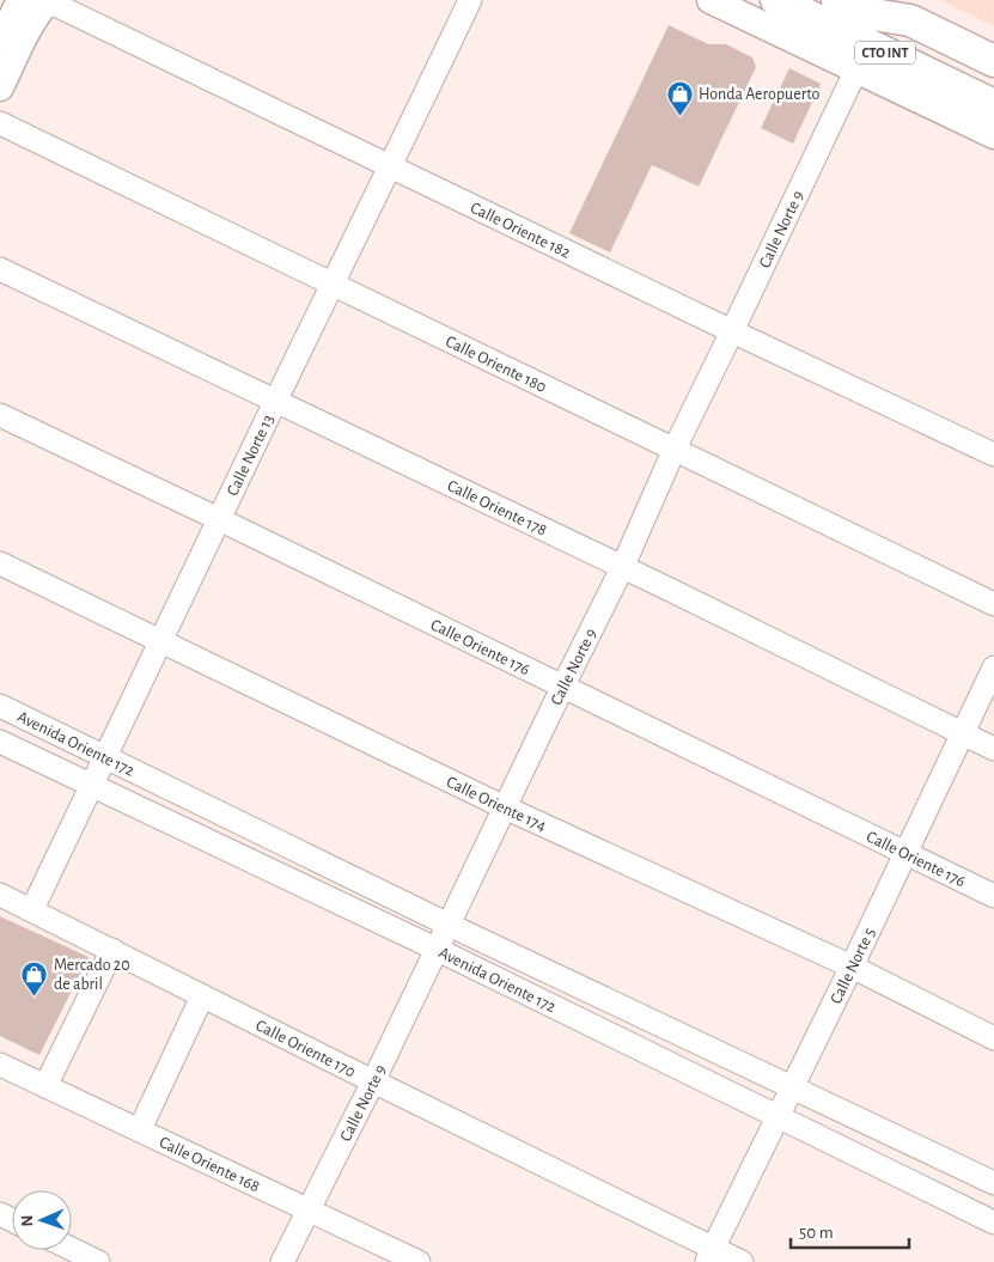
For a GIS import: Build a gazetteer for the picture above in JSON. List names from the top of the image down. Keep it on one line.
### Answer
{"streets":{"highway":["CTO INT"],"street":["Calle Oriente 182","Calle Norte 9","Calle Oriente 180","Calle Norte 13","Calle Oriente 178","Calle Oriente 176","Avenida Oriente 172","Calle Oriente 174","Calle Norte 5","Calle Oriente 170","Calle Oriente 168"]},"crossings":[["CTO INT","Calle Norte 9"],["Calle Oriente 182","Calle Norte 9"],["Calle Oriente 182","Calle Norte 13"],["Calle Norte 9","Calle Oriente 180"],["Calle Norte 9","Calle Oriente 178"],["Calle Norte 9","Calle Oriente 176"],["Calle Norte 9","Avenida Oriente 172"],["Calle Norte 9","Calle Oriente 174"],["Calle Norte 9","Calle Oriente 170"],["Calle Norte 9","Calle Oriente 168"],["Calle Oriente 180","Calle Norte 13"],["Calle Norte 13","Calle Oriente 178"],["Calle Norte 13","Calle Oriente 176"],["Calle Norte 13","Avenida Oriente 172"],["Calle Norte 13","Calle Oriente 174"],["Calle Norte 13","Calle Oriente 170"],["Calle Oriente 178","Calle Norte 5"],["Calle Oriente 176","Calle Norte 5"],["Avenida Oriente 172","Calle Norte 5"],["Calle Oriente 174","Calle Norte 5"],["Calle Norte 5","Calle Oriente 170"]],"places":{"shop":["Honda Aeropuerto","Mercado 20 de abril"]},"scale_bar":"50 m","north":"left"}
